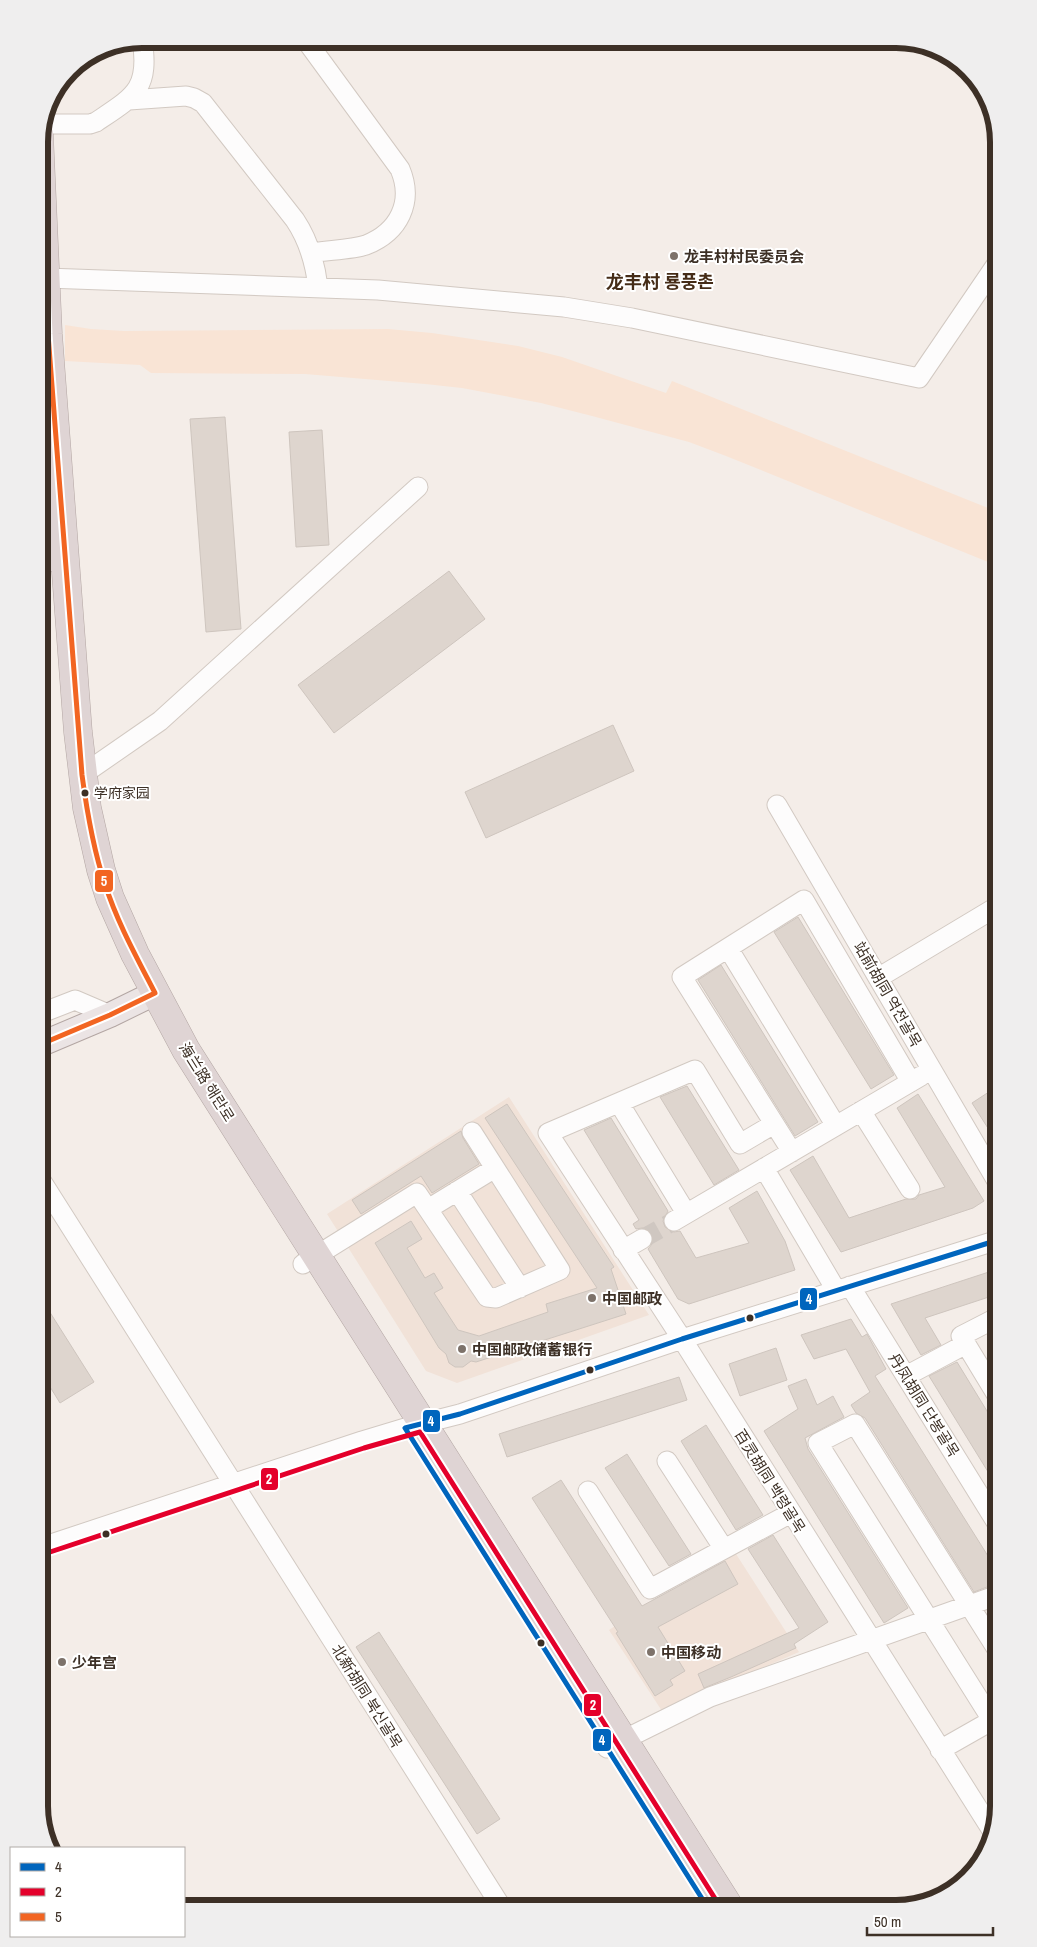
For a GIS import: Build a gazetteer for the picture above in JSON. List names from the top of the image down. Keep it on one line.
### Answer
{"streets":{"highway":["海兰路 해란로"],"street":["站前胡同 역전골목","丹凤胡同 단봉골목","百灵胡同 백령골목","北新胡同 북신골목"]},"districts":["龙丰村 룡풍촌"],"places":["龙丰村村民委员会","学府家园","中国邮政","中国邮政储蓄银行","中国移动","少年宫"],"lines":["transit line 5","transit line 4","transit line 2"],"legend":["4","2","5"],"scale_bar":"50 m"}
